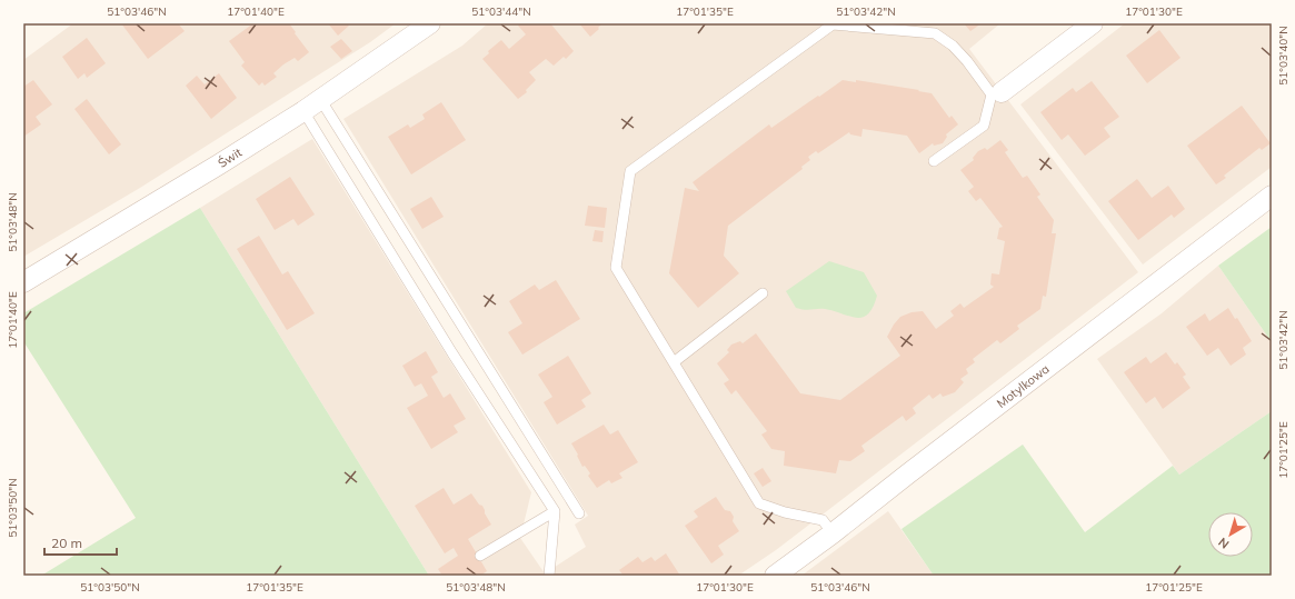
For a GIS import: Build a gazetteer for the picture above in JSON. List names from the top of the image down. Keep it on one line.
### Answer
{"streets":{"street":["Świt","Motylkowa"]},"scale_bar":"20 m","north":"bottom left","coordinates":["51°03'46\"N","17°01'40\"E","51°03'44\"N","17°01'35\"E","51°03'42\"N","17°01'30\"E","51°03'40\"N","51°03'48\"N","17°01'25\"E","51°03'50\"N"]}
